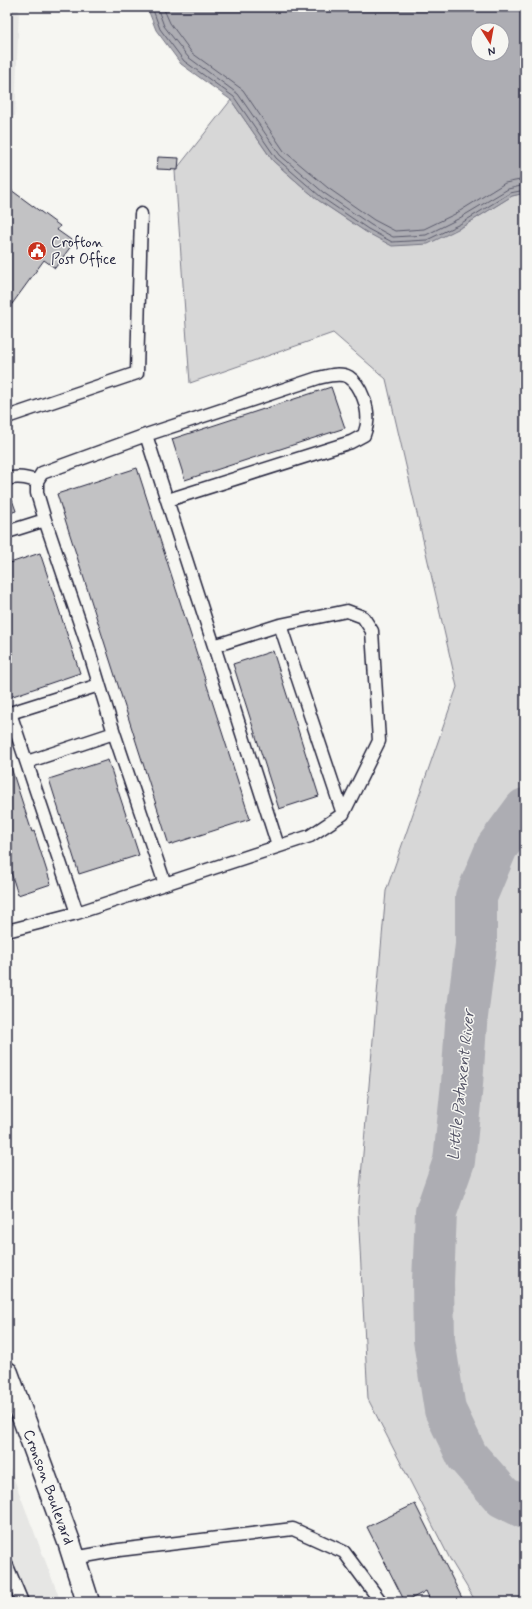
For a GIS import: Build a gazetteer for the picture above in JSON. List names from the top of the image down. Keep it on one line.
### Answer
{"streets":{"street":["Cronson Boulevard"]},"water":["Little Patuxent River"],"places":{"public building":["Crofton Post Office"]},"north":"bottom"}
